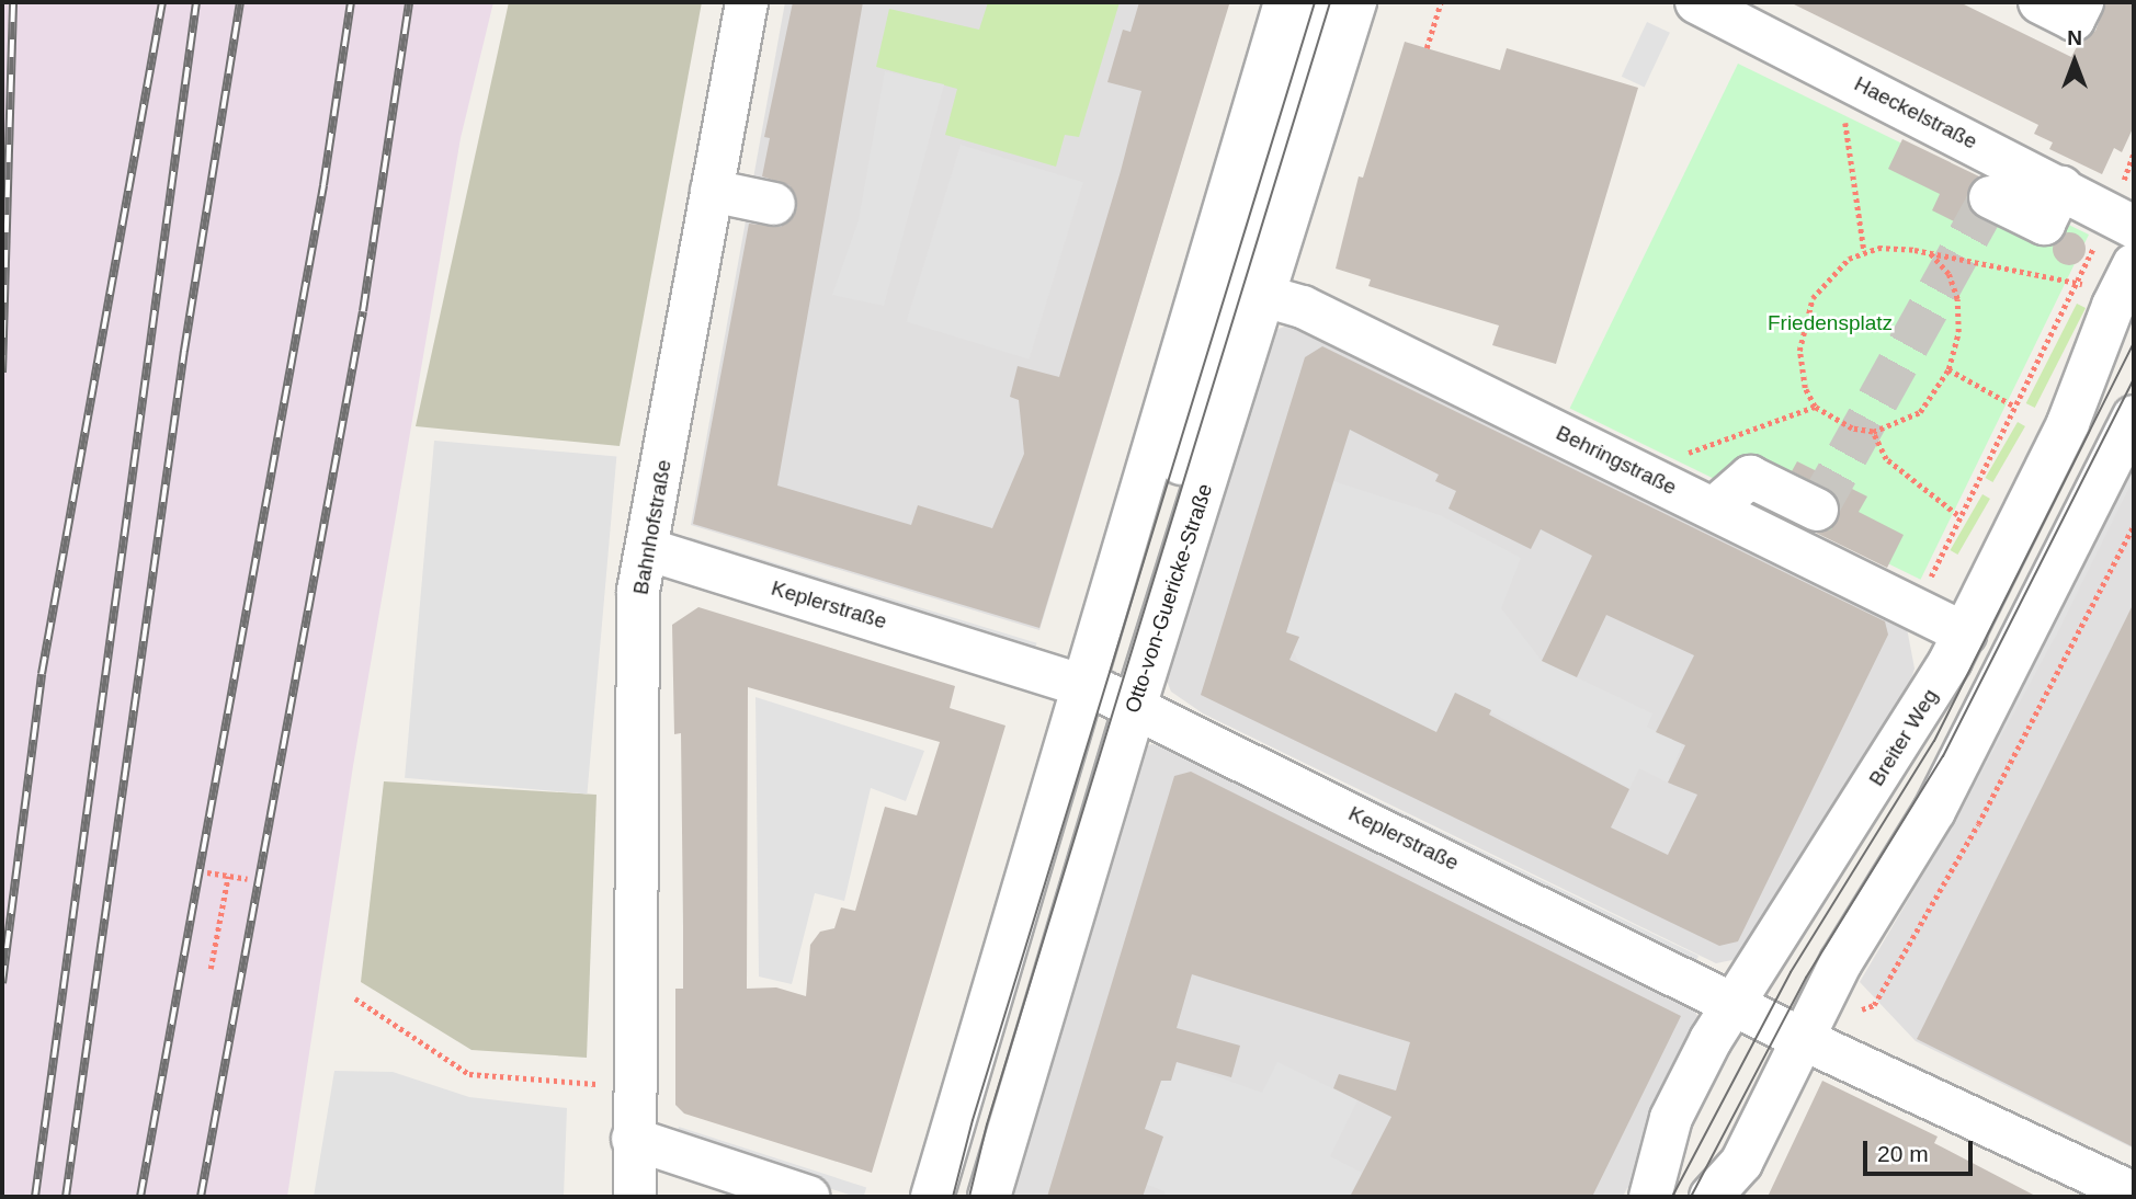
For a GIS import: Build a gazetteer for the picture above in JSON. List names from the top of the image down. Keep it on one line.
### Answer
{"streets":{"street":["Haeckelstraße","Behringstraße","Bahnhofstraße","Otto-von-Guericke-Straße","Keplerstraße","Breiter Weg"]},"crossings":[["Behringstraße","Otto-von-Guericke-Straße"],["Behringstraße","Breiter Weg"],["Bahnhofstraße","Keplerstraße"],["Otto-von-Guericke-Straße","Keplerstraße"],["Keplerstraße","Breiter Weg"]],"parks":["Friedensplatz"],"scale_bar":"20 m","north":"top"}
